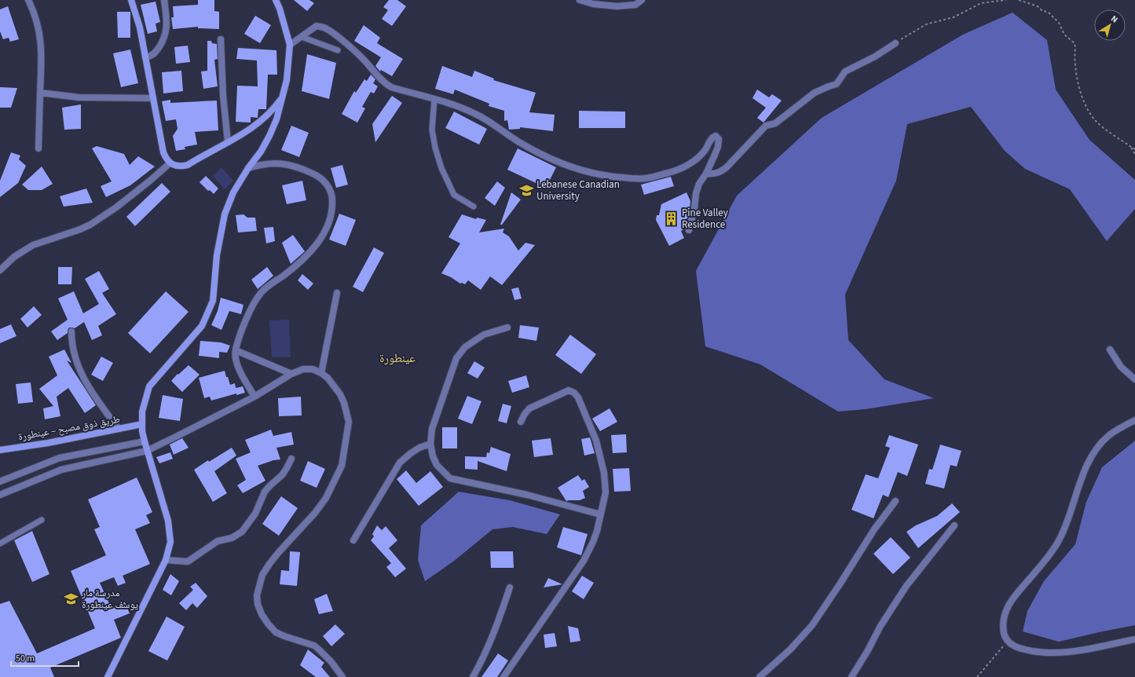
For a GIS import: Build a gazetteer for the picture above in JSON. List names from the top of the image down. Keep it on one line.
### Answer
{"streets":{"main road":["طريق ذوق مصبح – عينطورة"]},"districts":["عينطورة"],"places":{"school or university":["Lebanese Canadian University","مدرسة مار يوسف عينطورة"],"building":["Pine Valley Residence"]},"scale_bar":"50 m","north":"top right"}
